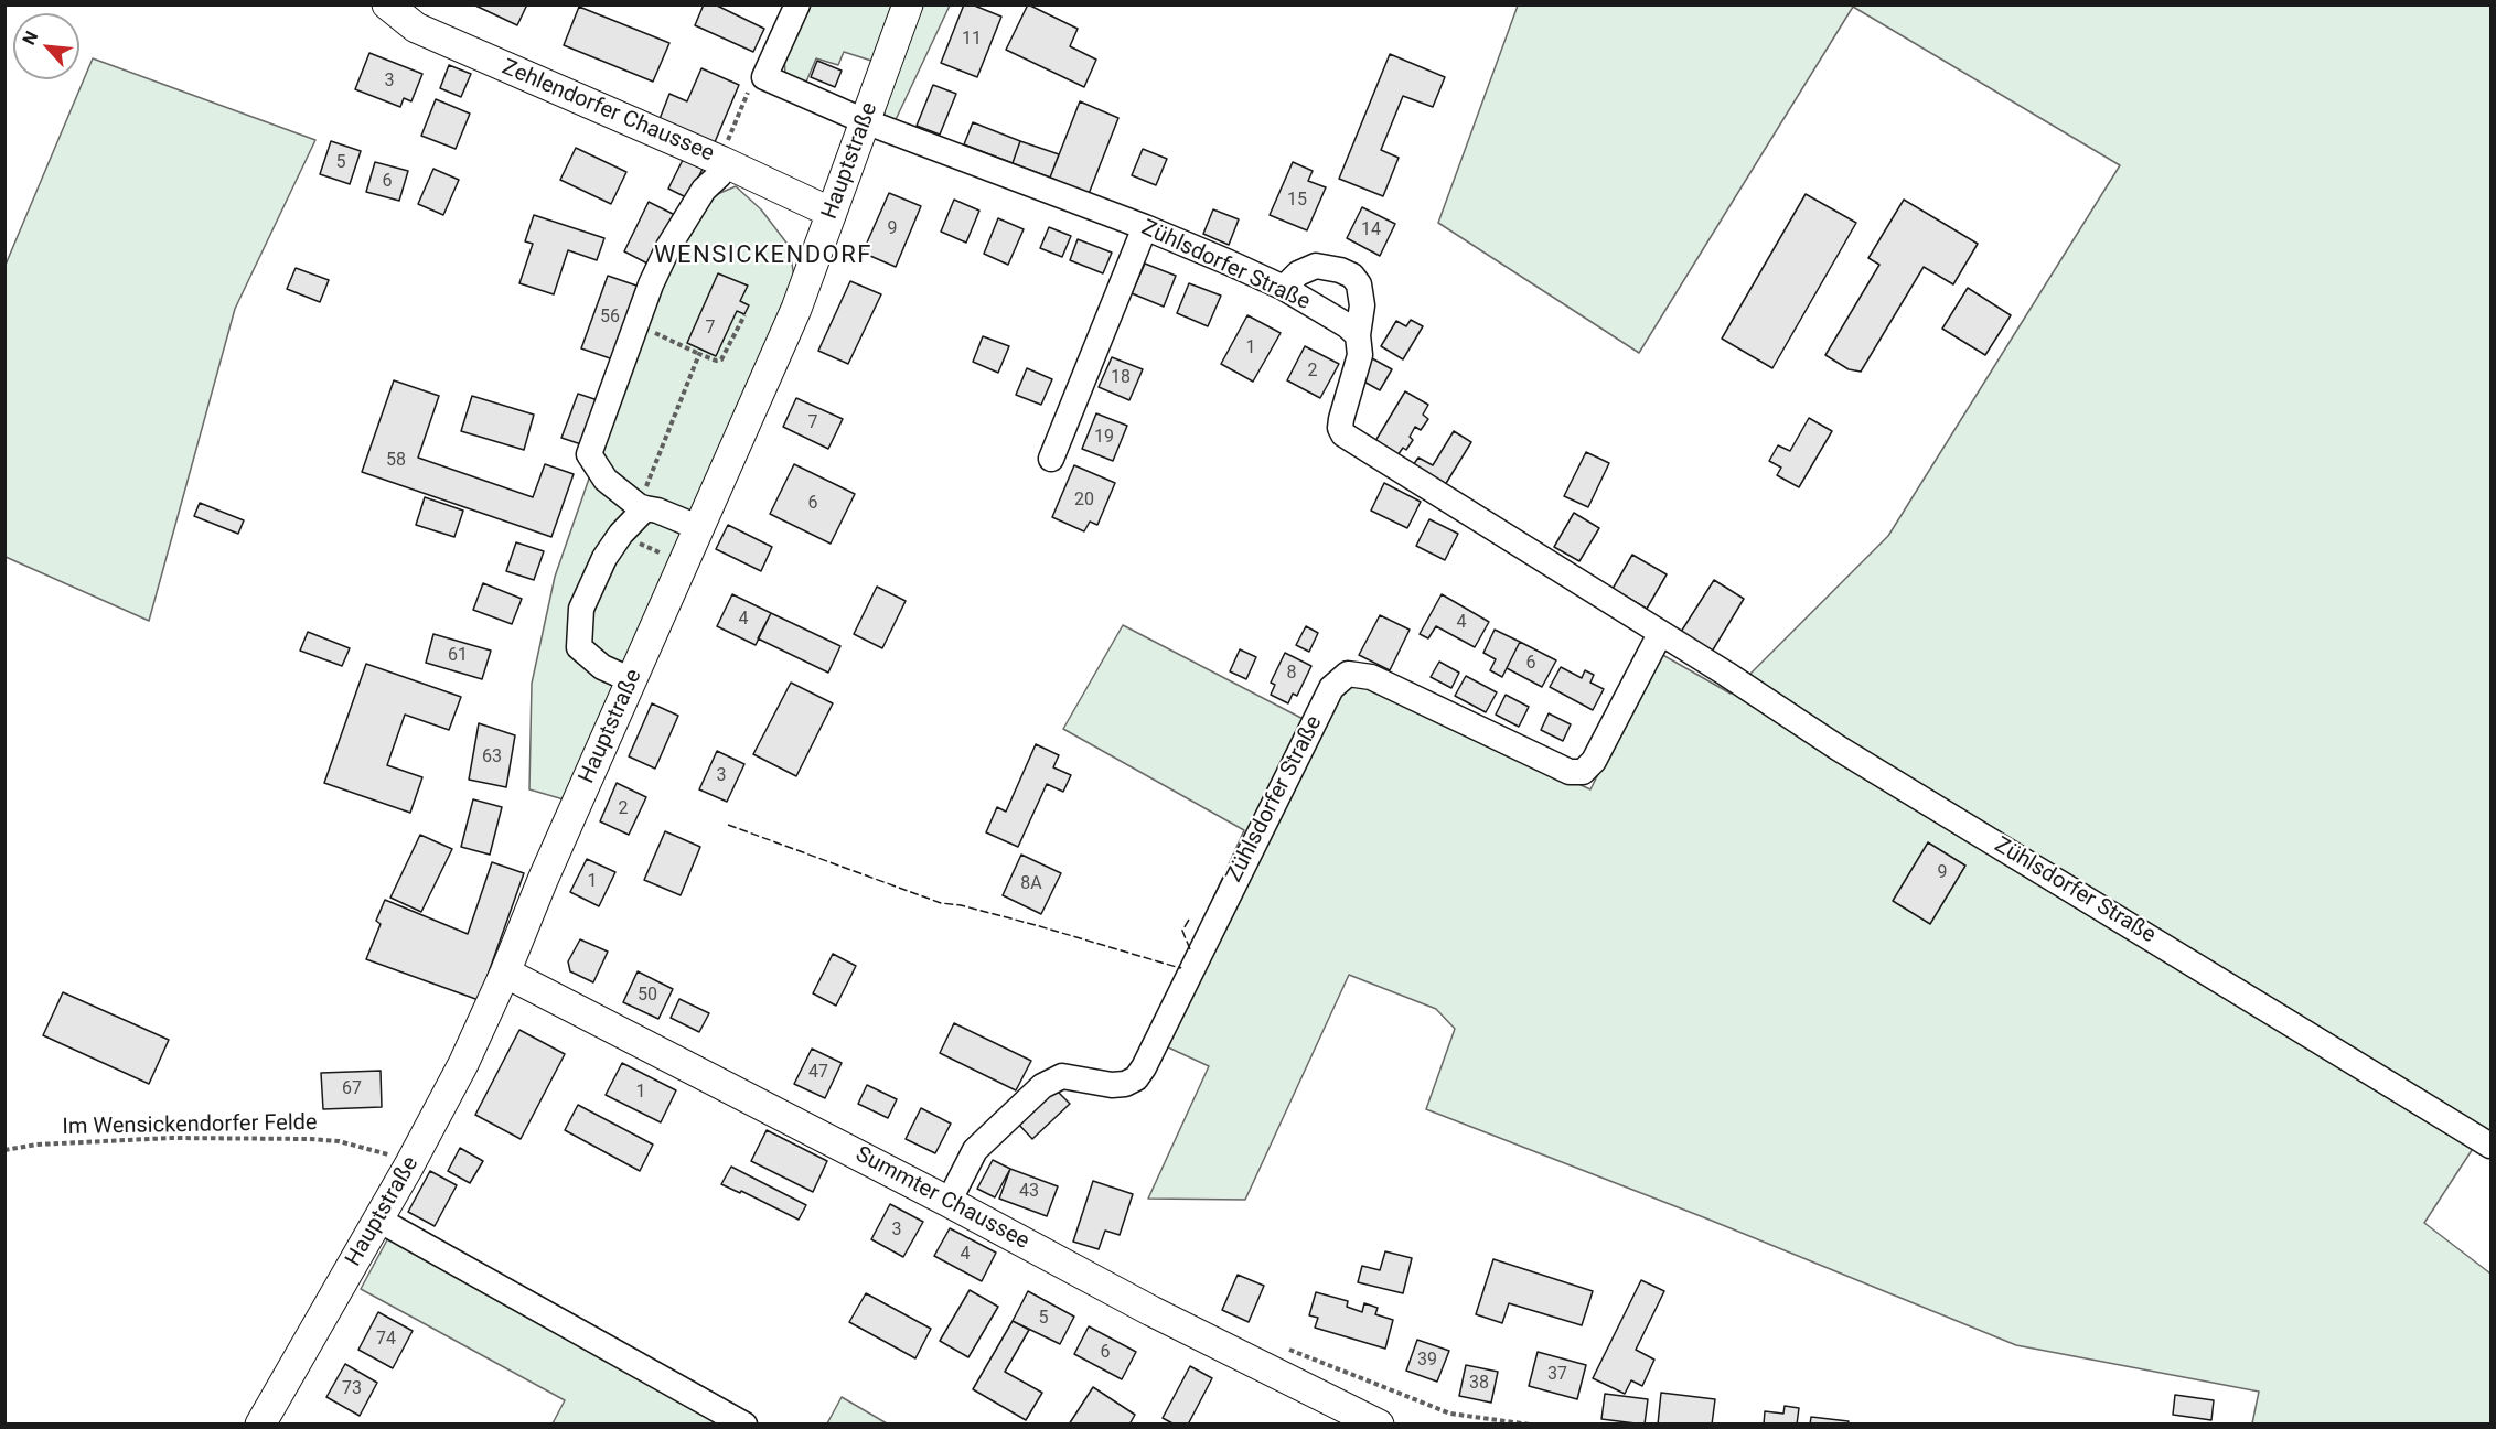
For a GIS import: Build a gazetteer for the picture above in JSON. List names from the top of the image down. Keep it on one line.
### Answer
{"streets":{"main road":["Zehlendorfer Chaussee","Hauptstraße","Summter Chaussee"],"street":["Zühlsdorfer Straße"],"path":["Im Wensickendorfer Felde"]},"crossings":[["Zehlendorfer Chaussee","Hauptstraße"],["Hauptstraße","Zühlsdorfer Straße"],["Hauptstraße","Im Wensickendorfer Felde"],["Hauptstraße","Summter Chaussee"],["Zühlsdorfer Straße","Summter Chaussee"]],"districts":["WENSICKENDORF"],"house_numbers":["11","3","5","6","15","9","14","56","7","1","2","18","7","19","58","20","6","4","4","61","6","8","63","3","2","9","1","8A","50","47","67","1","43","3","4","5","74","6","39","37","38","73"],"north":"top left"}
